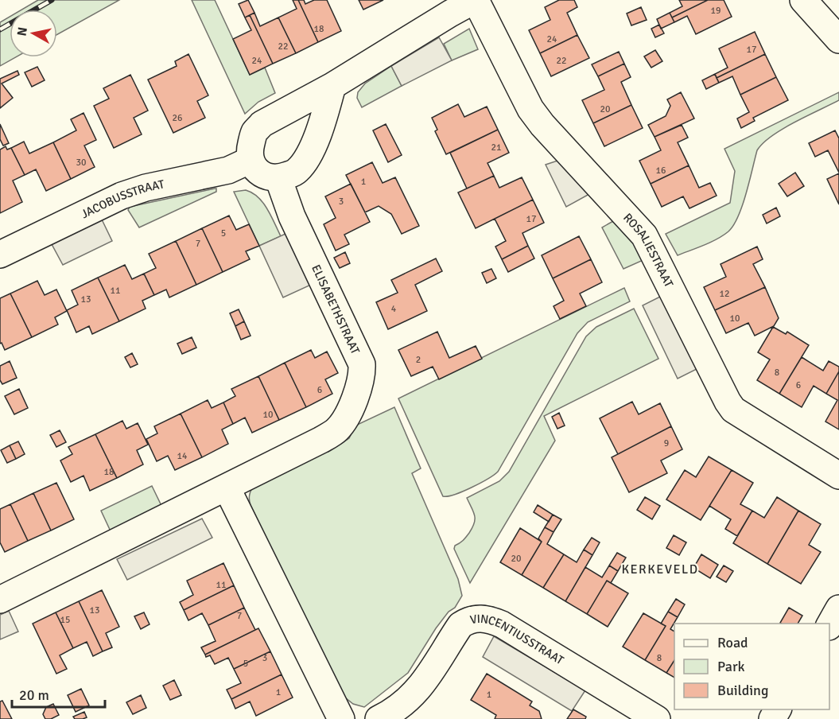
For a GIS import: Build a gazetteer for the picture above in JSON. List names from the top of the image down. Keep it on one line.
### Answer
{"streets":{"street":["JACOBUSSTRAAT","ROSALIESTRAAT","ELISABETHSTRAAT","VINCENTIUSSTRAAT"]},"districts":["KERKEVELD"],"house_numbers":["19","18","24","22","17","24","22","20","26","21","30","16","1","3","17","5","7","11","12","13","4","10","2","8","6","6","10","9","14","18","20","11","13","7","15","3","8","5","1","1"],"legend":["Road","Park","Building"],"scale_bar":"20 m","north":"left"}
